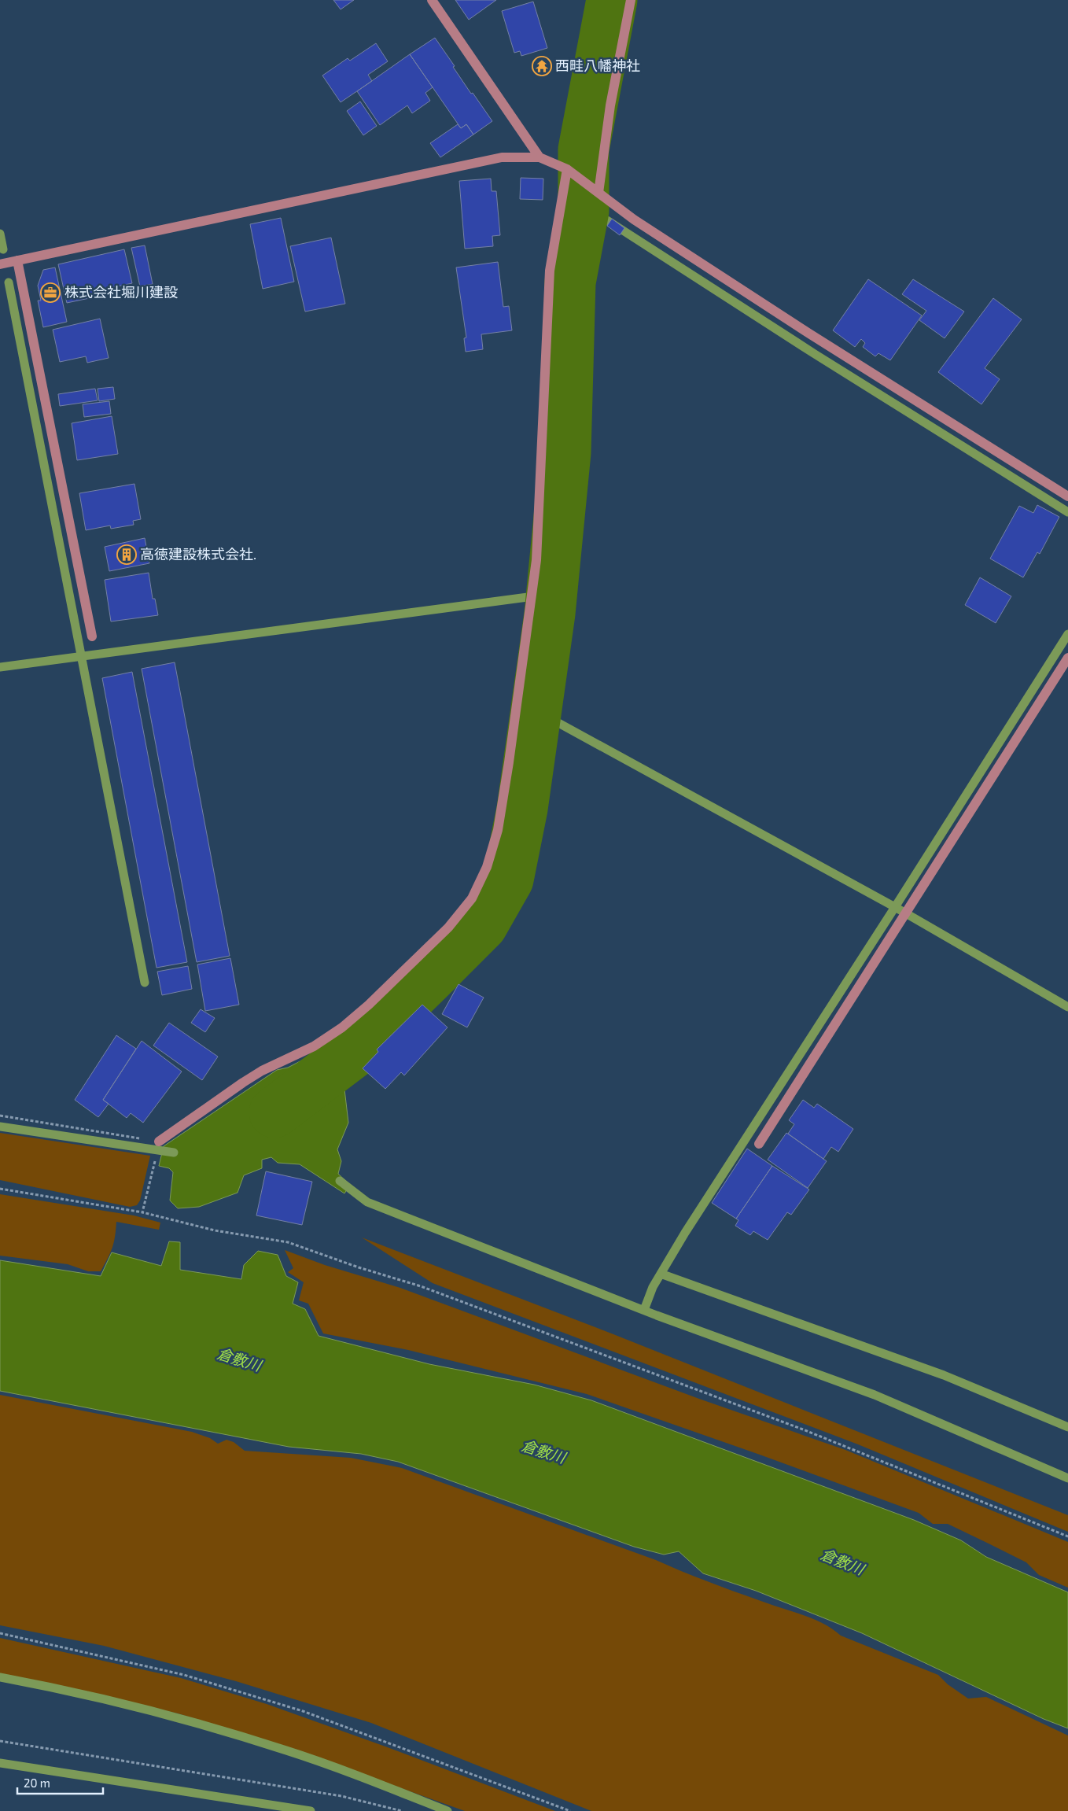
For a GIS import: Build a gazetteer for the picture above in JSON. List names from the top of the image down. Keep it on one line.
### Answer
{"water":["倉敷川"],"places":{"temple":["西畦八幡神社"],"office":["株式会社堀川建設"],"building":["高徳建設株式会社."]},"scale_bar":"20 m"}
